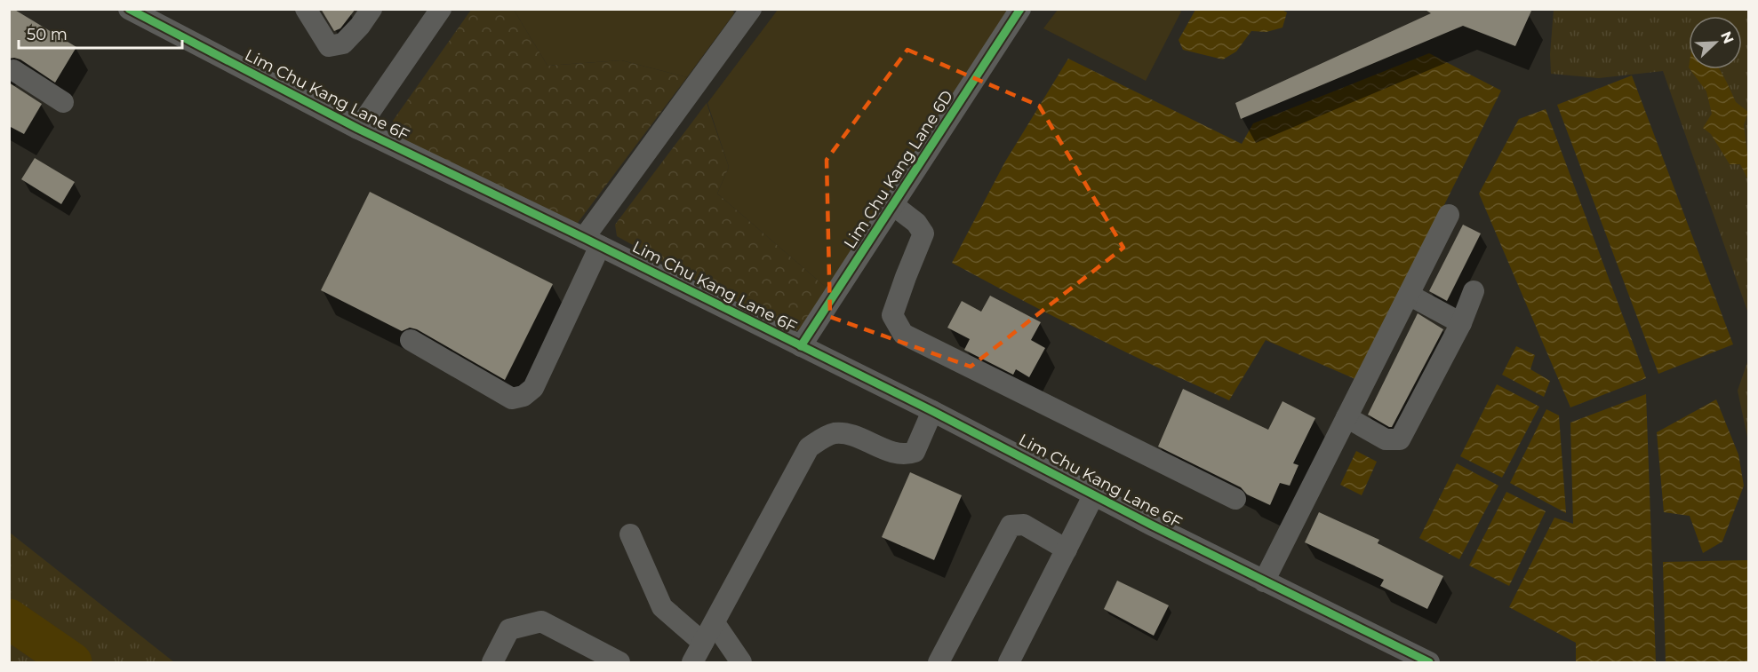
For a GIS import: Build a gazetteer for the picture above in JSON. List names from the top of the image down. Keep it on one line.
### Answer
{"streets":{"street":["Lim Chu Kang Lane 6F","Lim Chu Kang Lane 6D"]},"crossings":[["Lim Chu Kang Lane 6F","Lim Chu Kang Lane 6D"]],"scale_bar":"50 m","north":"top right"}
